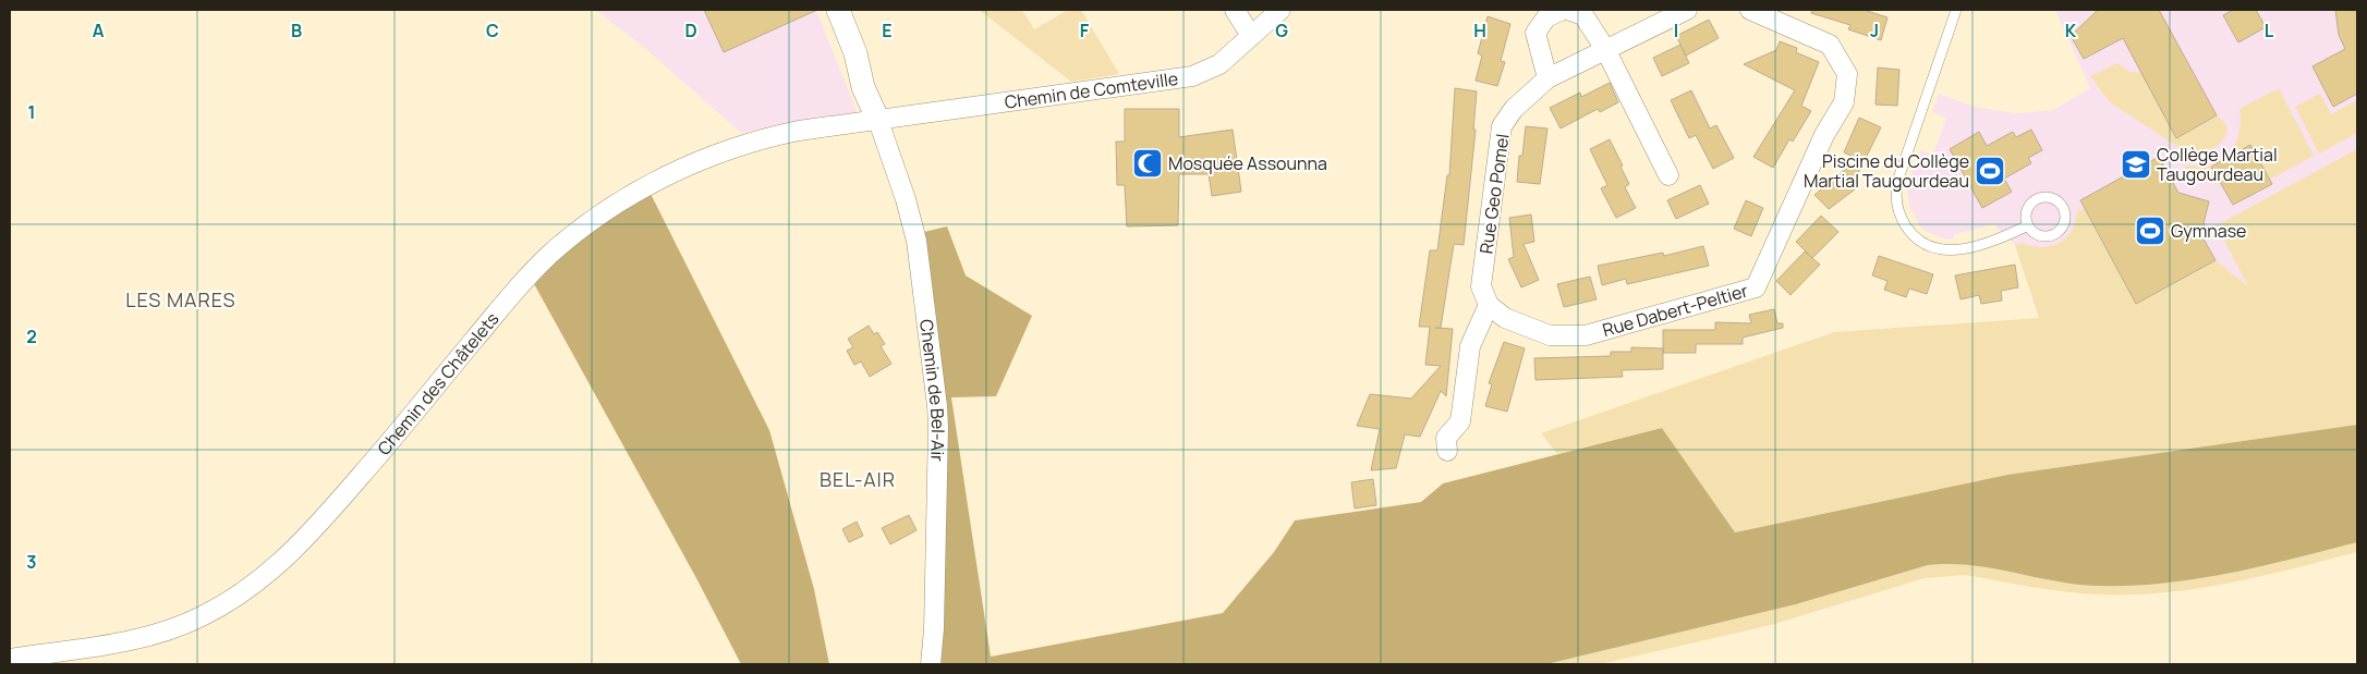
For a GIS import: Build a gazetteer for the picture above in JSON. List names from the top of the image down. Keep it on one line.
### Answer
{"streets":{"street":["Chemin de Comteville","Rue Geo Pomel","Rue Dabert-Peltier","Chemin des Châtelets","Chemin de Bel-Air"]},"crossings":[["Chemin de Comteville","Chemin des Châtelets"],["Chemin de Comteville","Chemin de Bel-Air"],["Rue Geo Pomel","Rue Dabert-Peltier"],["Chemin des Châtelets","Chemin de Bel-Air"]],"districts":["LES MARES","BEL-AIR"],"places":{"mosque":["Mosquée Assounna"],"school or university":["Collège Martial Taugourdeau"],"sports":["Piscine du Collège Martial Taugourdeau","Gymnase"]},"grid":{"columns":["A","B","C","D","E","F","G","H","I","J","K","L"],"rows":["1","2","3"]}}
